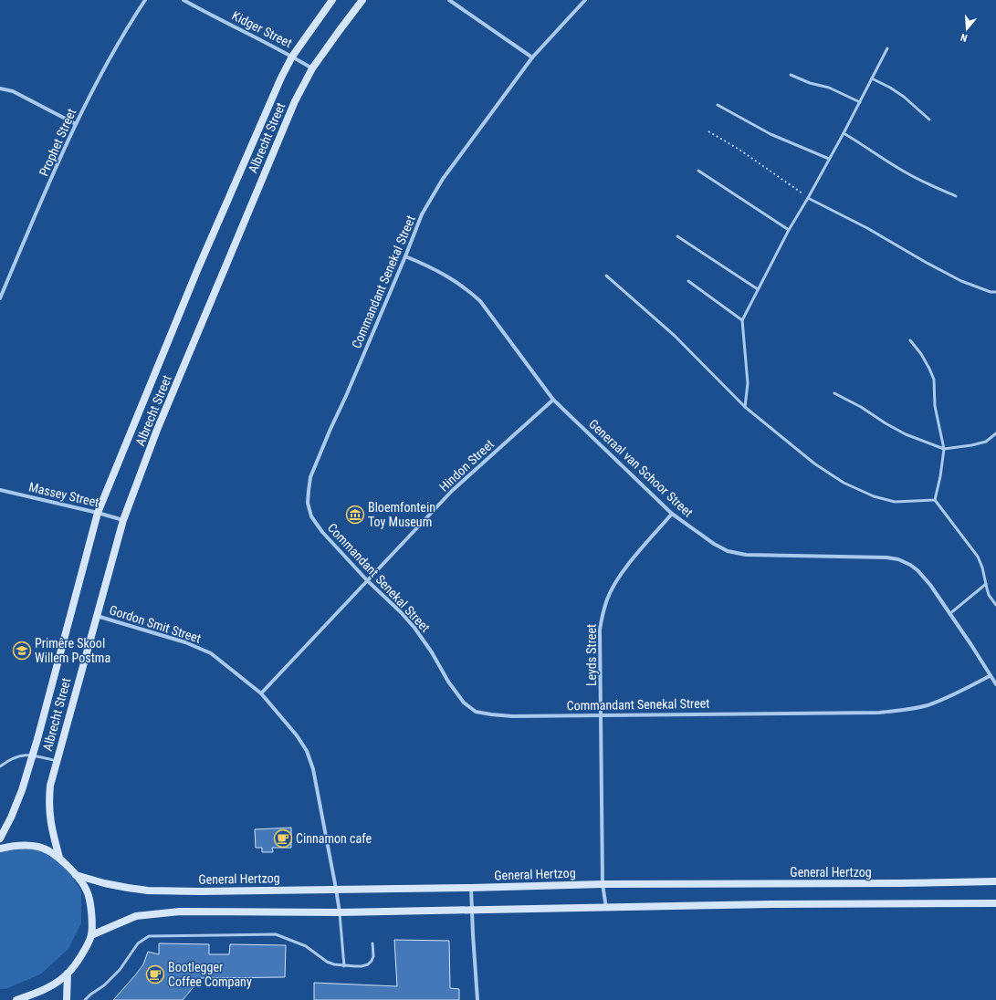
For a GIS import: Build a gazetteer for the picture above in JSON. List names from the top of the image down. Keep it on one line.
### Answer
{"streets":{"street":["Kidger Street","Albrecht Street","Prophet Street","Commandant Senekal Street","Hindon Street","Generaal van Schoor Street","Massey Street","Gordon Smit Street","Leyds Street","General Hertzog"]},"crossings":[["Kidger Street","Albrecht Street"],["Albrecht Street","Massey Street"],["Albrecht Street","Gordon Smit Street"],["Commandant Senekal Street","Hindon Street"],["Commandant Senekal Street","Generaal van Schoor Street"],["Commandant Senekal Street","Leyds Street"],["Hindon Street","Generaal van Schoor Street"],["Hindon Street","Gordon Smit Street"],["Generaal van Schoor Street","Leyds Street"],["Gordon Smit Street","General Hertzog"],["Leyds Street","General Hertzog"]],"places":{"museum":["Bloemfontein Toy Museum"],"school or university":["Primêre Skool Willem Postma"],"cafe":["Cinnamon cafe","Bootlegger Coffee Company"]},"north":"bottom"}
